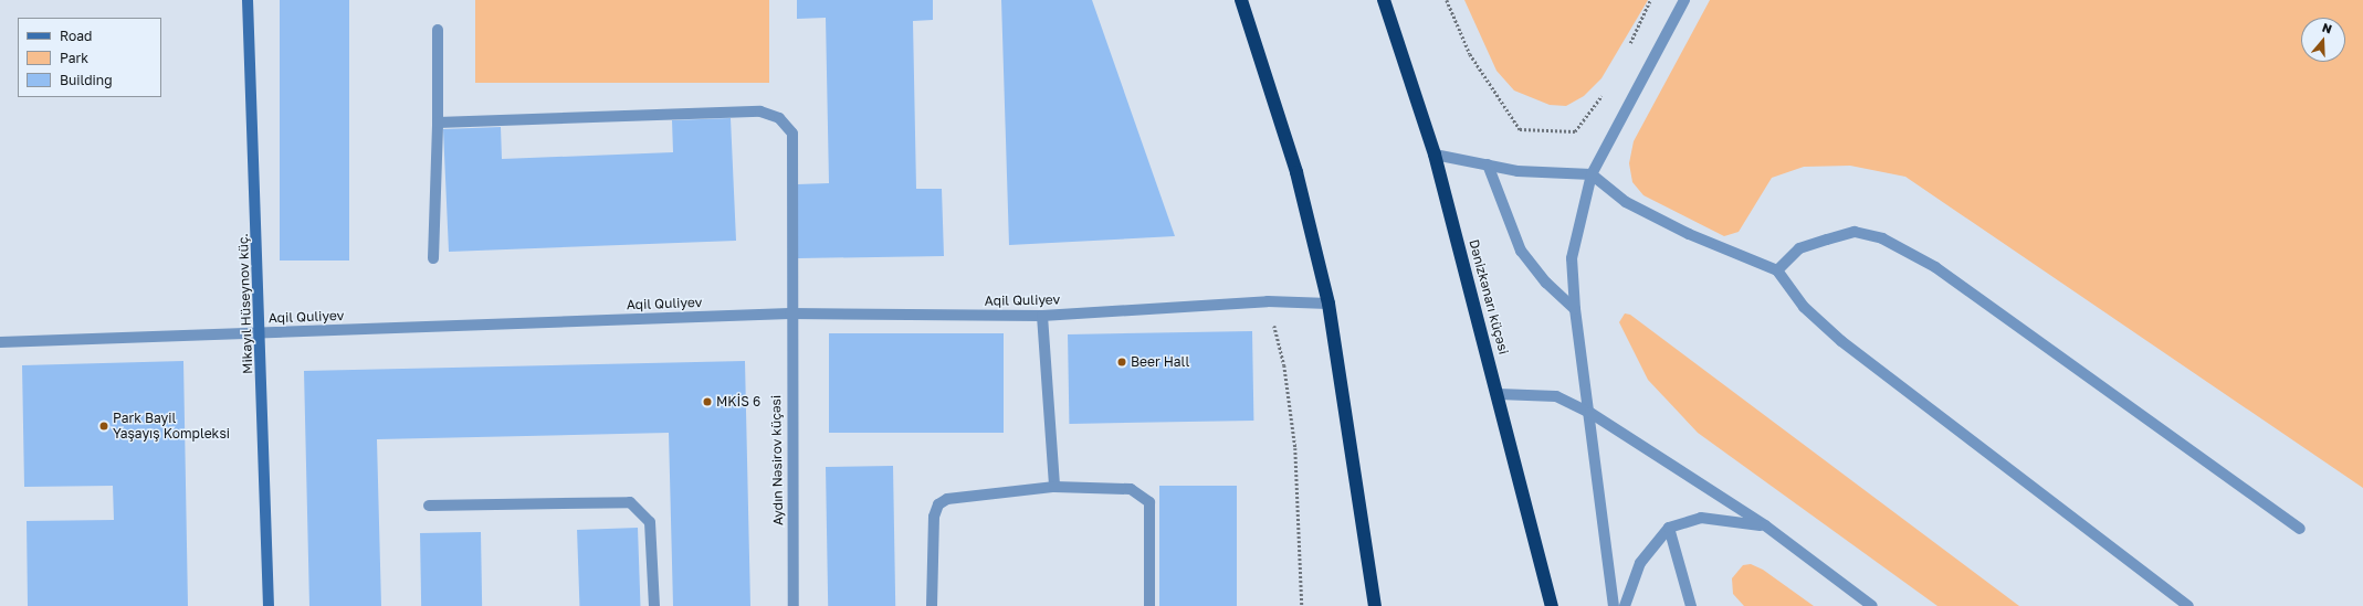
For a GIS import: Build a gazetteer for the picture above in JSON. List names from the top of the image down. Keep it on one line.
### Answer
{"streets":{"highway":["Dənizkənarı küçəsi"],"street":["Aqil Quliyev","Mikayıl Hüseynov küç.","Aydın Nəsirov küçəsi"]},"crossings":[["Aqil Quliyev","Mikayıl Hüseynov küç."],["Aqil Quliyev","Aydın Nəsirov küçəsi"]],"places":["Beer Hall","MKİS 6","Park Bayil Yaşayış Kompleksi"],"legend":["Road","Park","Building"],"north":"top"}
